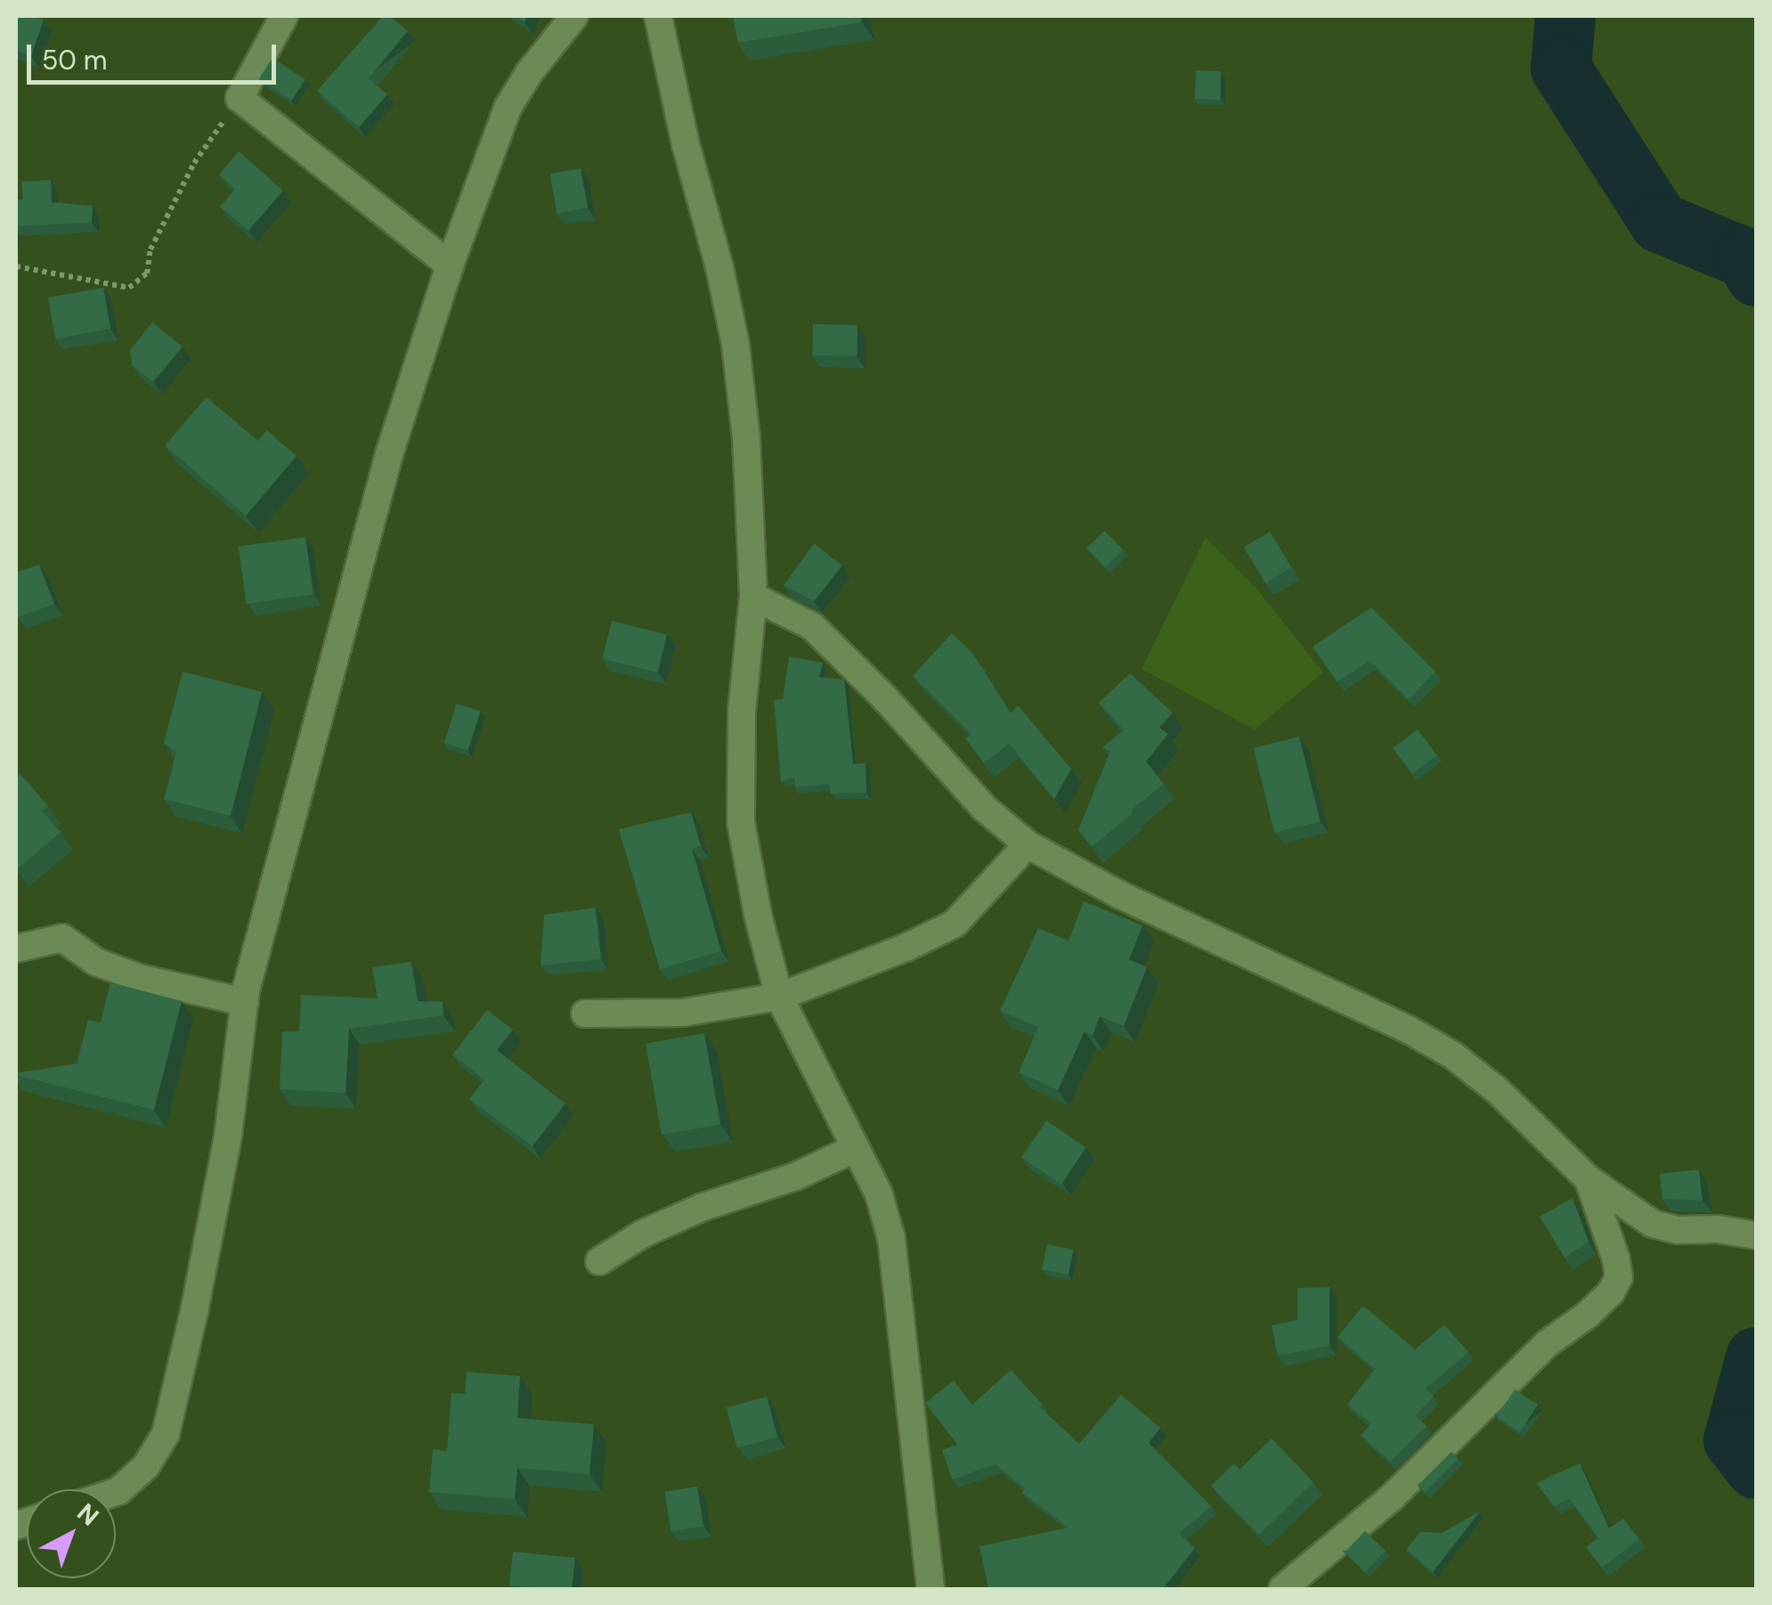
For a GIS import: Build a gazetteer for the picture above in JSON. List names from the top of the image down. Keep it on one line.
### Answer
{"scale_bar":"50 m","north":"top right"}
